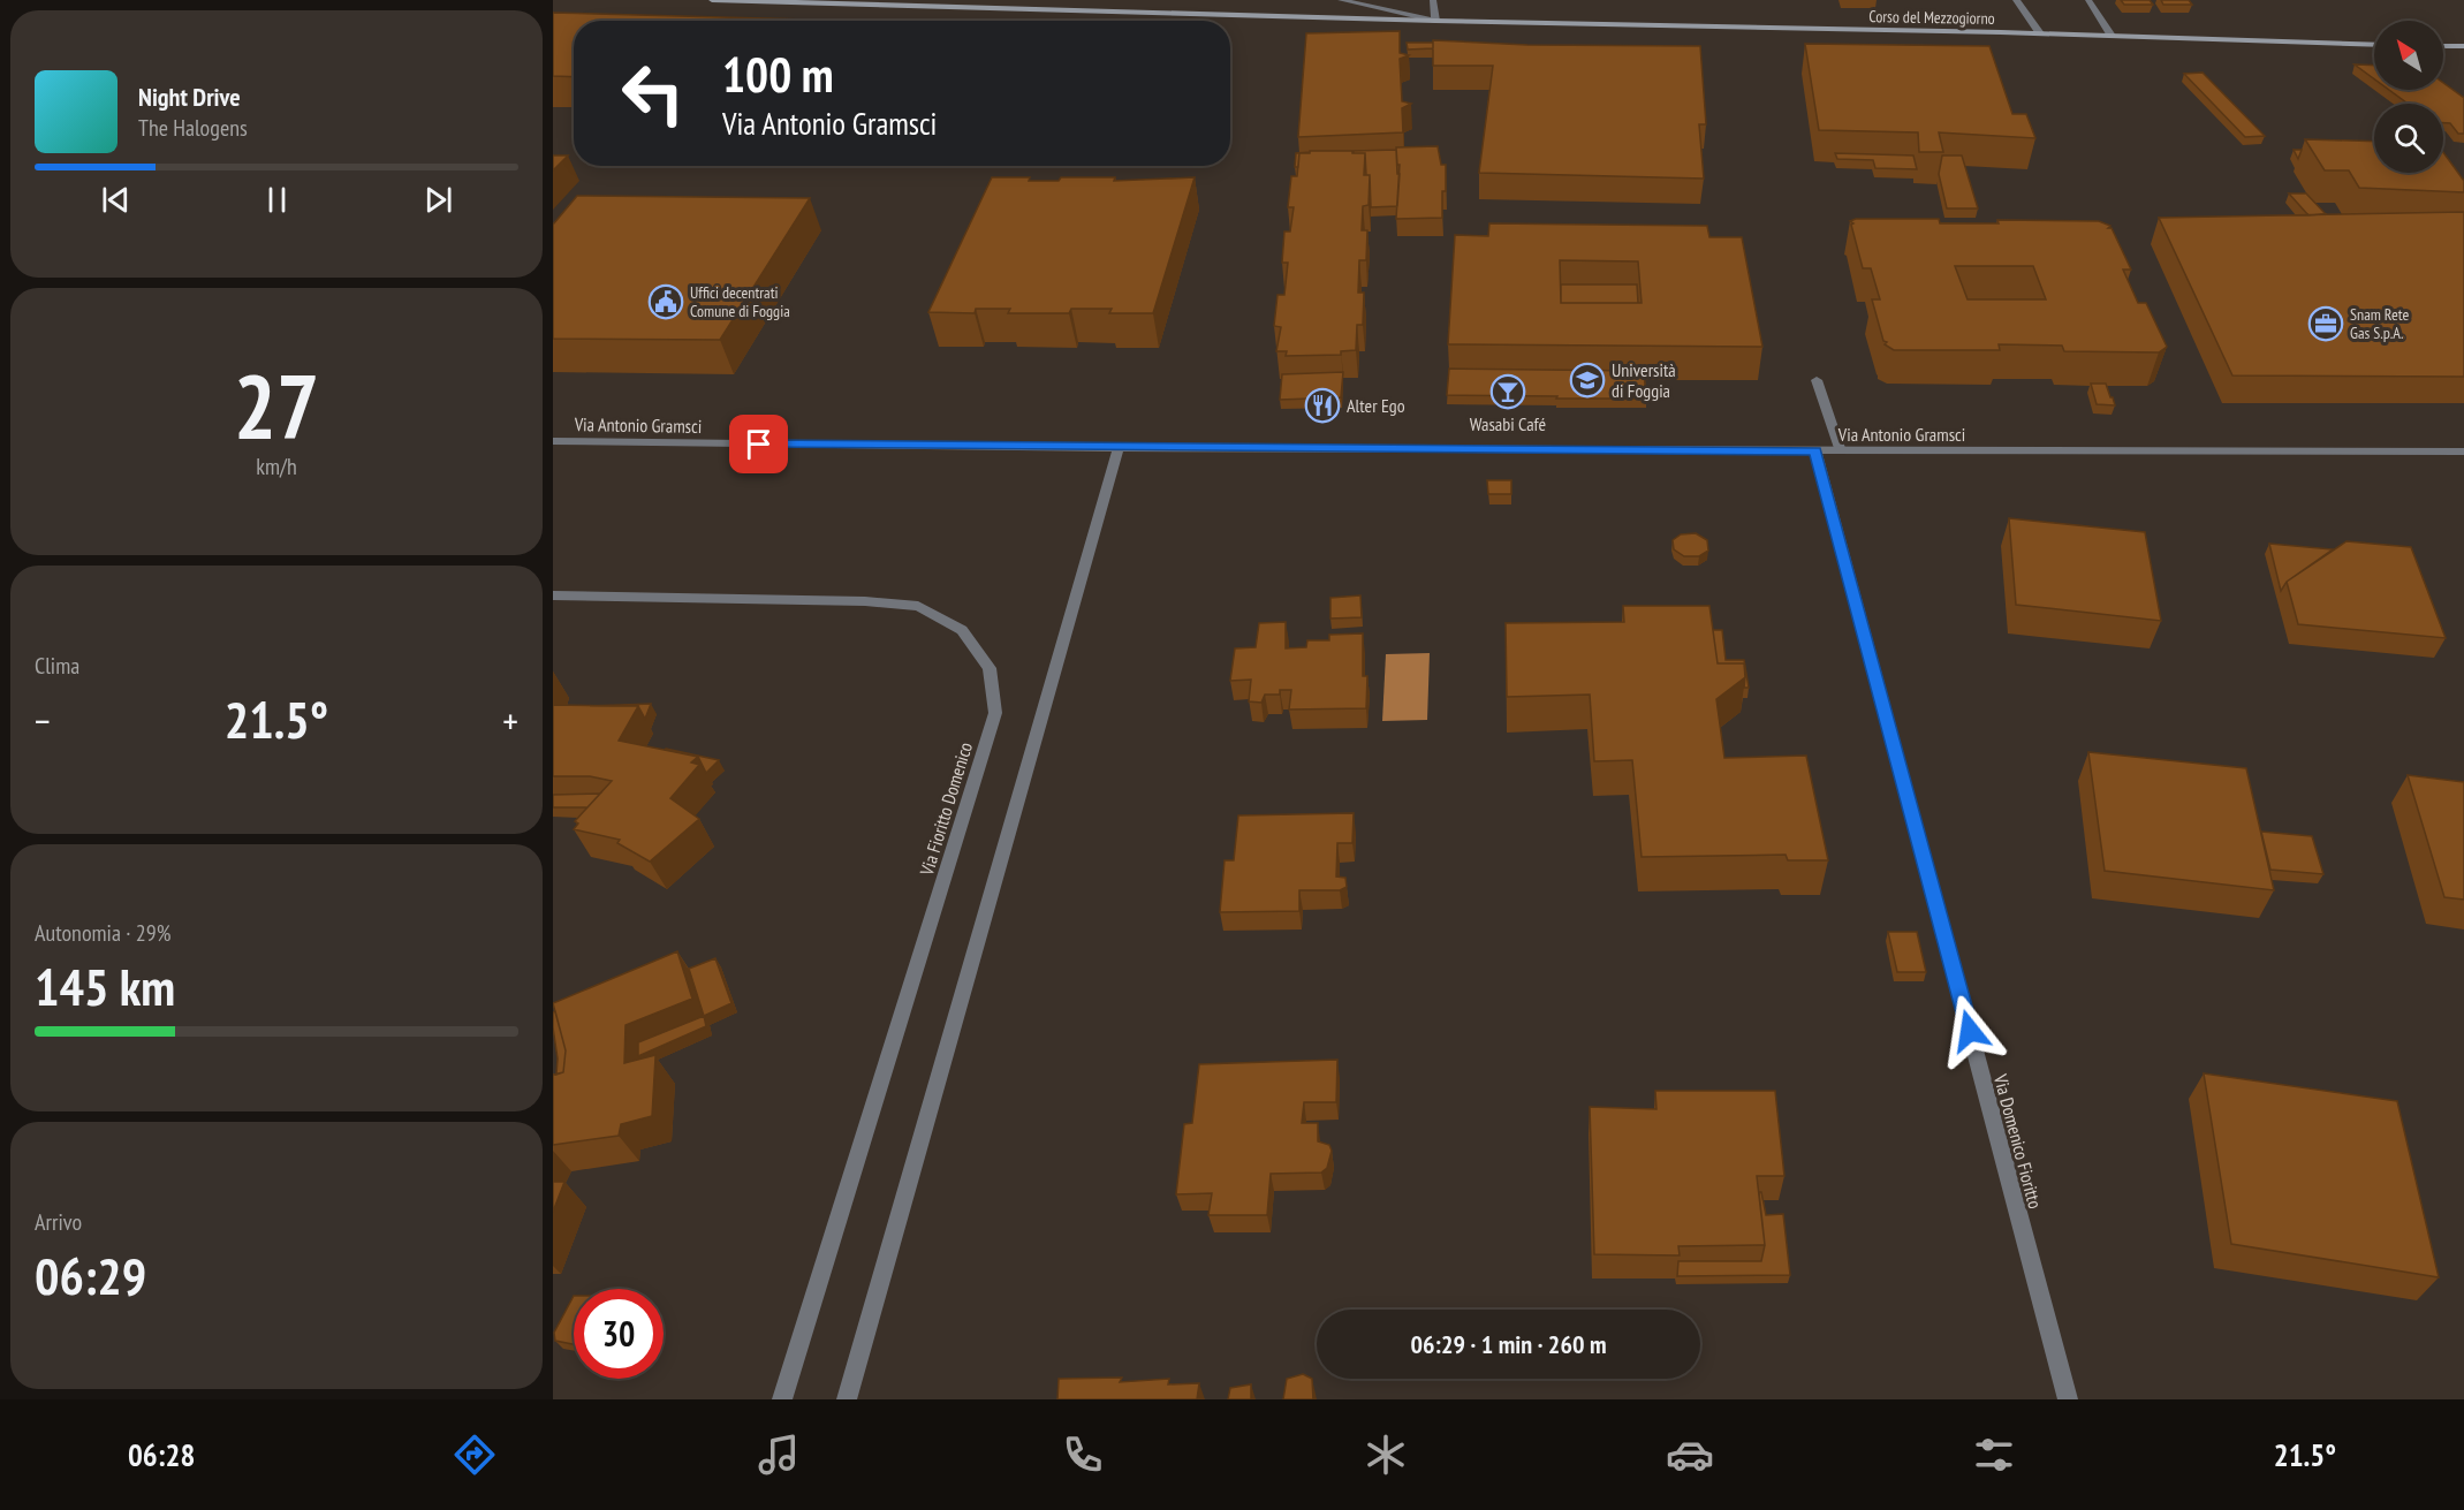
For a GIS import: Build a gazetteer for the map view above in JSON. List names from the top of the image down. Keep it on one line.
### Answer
{"streets":{"main road":["Corso del Mezzogiorno"],"street":["Via Antonio Gramsci","Via Fioritto Domenico","Via Domenico Fioritto"]},"crossings":[["Via Antonio Gramsci","Via Domenico Fioritto"]],"places":{"public building":["Uffici decentrati Comune di Foggia"],"office":["Snam Rete Gas S.p.A."],"school or university":["Università di Foggia"],"bar":["Wasabi Café"],"restaurant":["Alter Ego"]},"north":"top left","page":{"turn":["100 m","Via Antonio Gramsci"],"song":["Night Drive","The Halogens"],"tile":[["27","km/h"],"Clima",["Autonomia · 29%","145 km"],["Arrivo","06:29"]],"heat":["−","21.5°","+"],"limit":"30","trip":"06:29 · 1 min · 260 m","tabs":["06:28","21.5°"]}}
